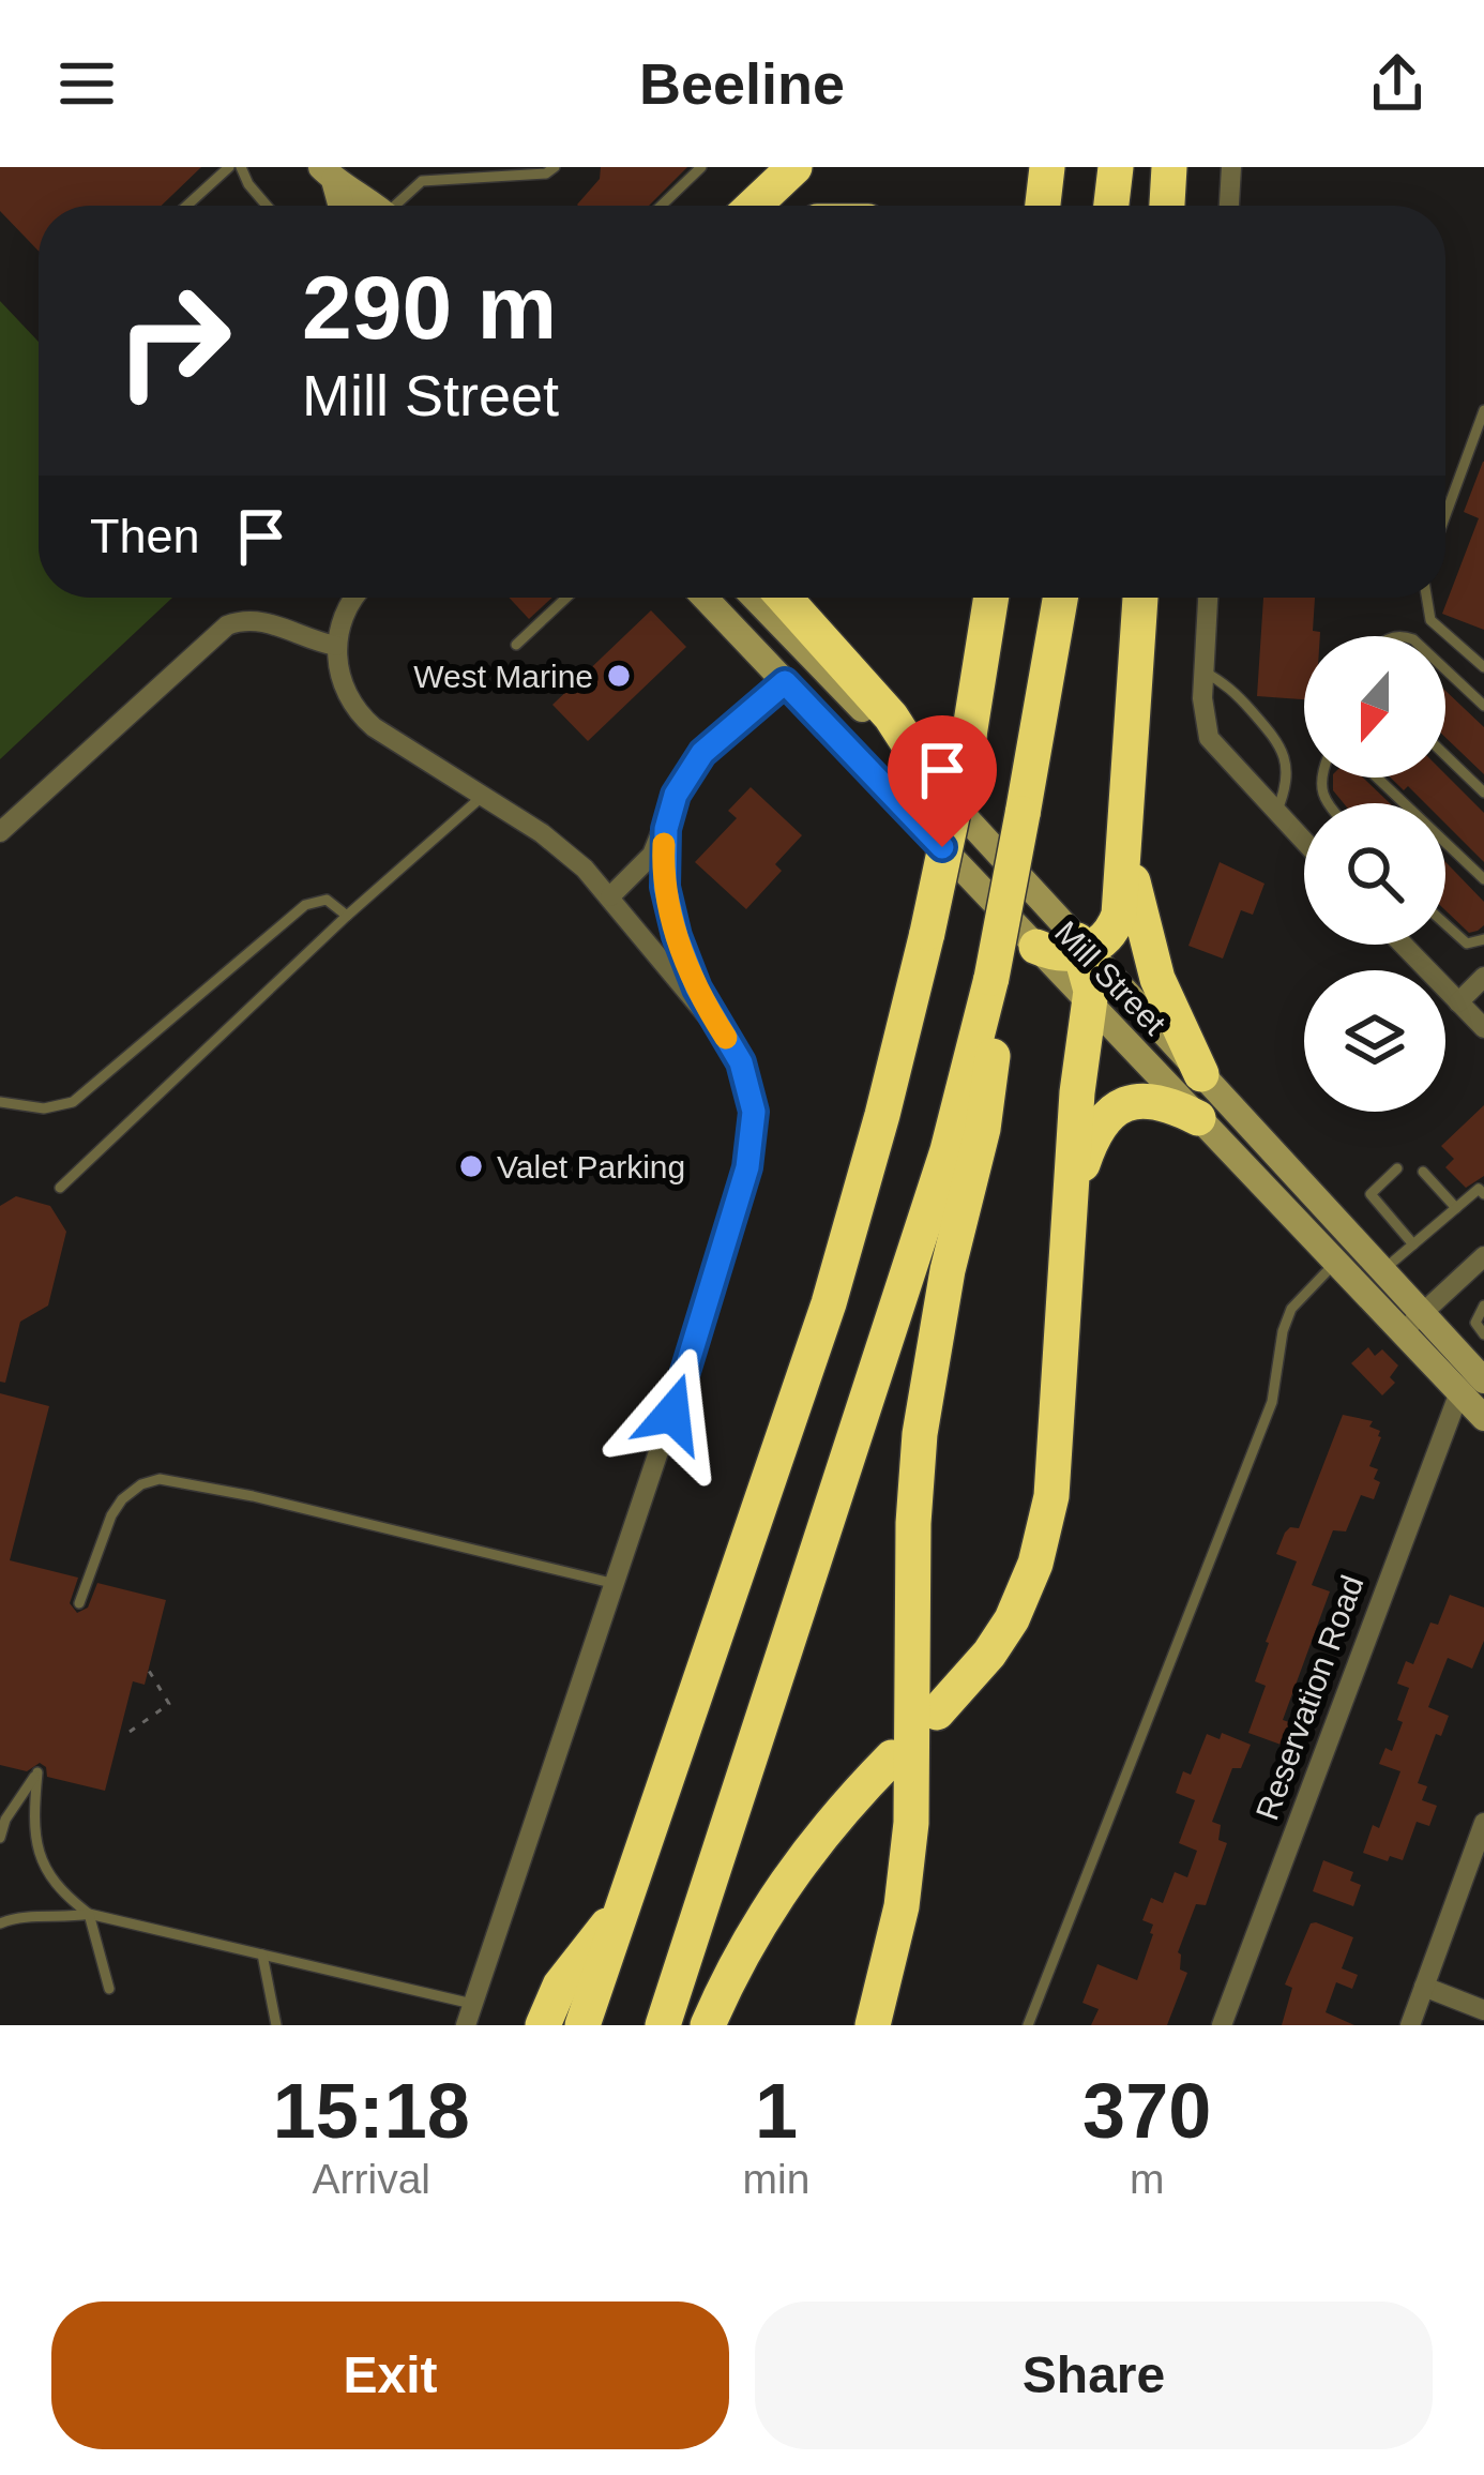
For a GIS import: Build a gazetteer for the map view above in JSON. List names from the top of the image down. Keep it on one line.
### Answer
{"streets":{"main road":["Mill Street"],"street":["Reservation Road"]},"crossings":[["Mill Street","Reservation Road"]],"places":["West Marine","Valet Parking"],"north":"bottom","page":{"header":"Beeline","turn":["290 m","Mill Street"],"then":"Then","eta":["15:18","Arrival","1","min","370","m"],"buttons":["Exit","Share"]}}
